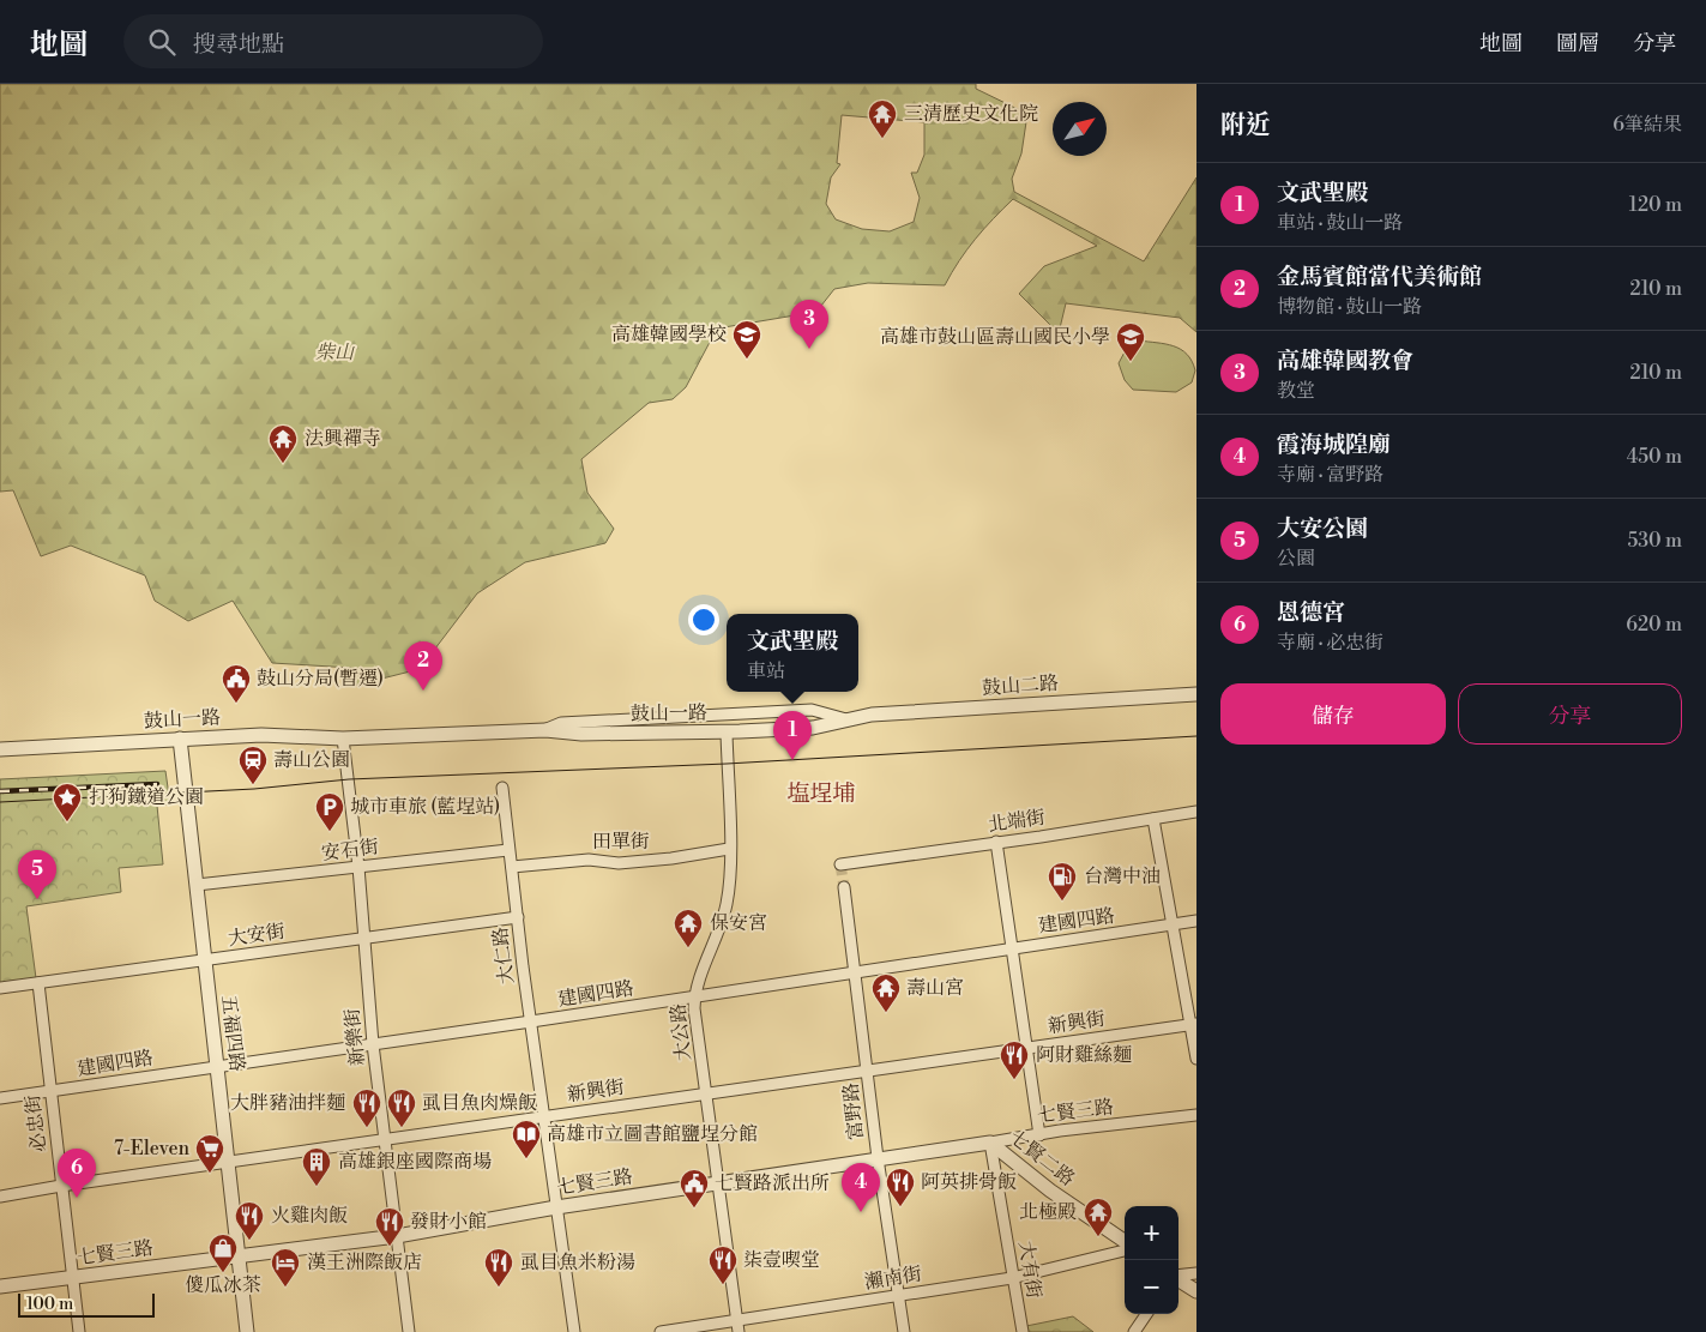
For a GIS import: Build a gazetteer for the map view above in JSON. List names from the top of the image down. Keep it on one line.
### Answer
{"streets":{"street":["鼓山二路","鼓山一路","北端街","田單街","安石街","建國四路","大安街","大仁路","新興街","大公路","五福四路","新樂街","富野路","七賢三路","必忠街","七賢二路","大有街","瀨南街"]},"crossings":[["鼓山二路","鼓山一路"],["鼓山一路","大公路"],["鼓山一路","五福四路"],["鼓山一路","新樂街"],["田單街","大仁路"],["田單街","大公路"],["安石街","大仁路"],["安石街","五福四路"],["安石街","新樂街"],["建國四路","大仁路"],["建國四路","大公路"],["建國四路","五福四路"],["建國四路","新樂街"],["建國四路","富野路"],["建國四路","必忠街"],["大安街","大仁路"],["大安街","五福四路"],["大安街","新樂街"],["大安街","必忠街"],["大仁路","新興街"],["大仁路","七賢三路"],["新興街","大公路"],["新興街","五福四路"],["新興街","新樂街"],["新興街","富野路"],["新興街","必忠街"],["大公路","七賢三路"],["大公路","瀨南街"],["五福四路","七賢三路"],["新樂街","七賢三路"],["富野路","七賢三路"],["富野路","瀨南街"],["七賢三路","必忠街"],["七賢三路","七賢二路"],["七賢三路","大有街"],["七賢二路","大有街"],["大有街","瀨南街"]],"districts":["塩埕埔"],"parks":["柴山"],"places":{"temple":["三清歷史文化院","法興禪寺","保安宮","壽山宮","北極殿"],"school or university":["高雄韓國學校","高雄市鼓山區壽山國民小學"],"public building":["鼓山分局(暫遷)","七賢路派出所"],"station":["壽山公園"],"place":["打狗鐵道公園"],"parking":["城市車旅 (藍埕站)"],"fuel station":["台灣中油"],"restaurant":["阿財雞絲麵","大胖豬油拌麵","虱目魚肉燥飯","阿英排骨飯","火雞肉飯","發財小館","柒壹喫堂","虱目魚米粉湯"],"library":["高雄市立圖書館鹽埕分館"],"supermarket":["7-Eleven"],"building":["高雄銀座國際商場"],"shop":["傻瓜冰茶"],"hotel":["漢王洲際飯店"]},"scale_bar":"100 m","north":"top right","page":{"header":"地圖","search":"搜尋地點","nav":["地圖","圖層","分享"],"heading":["附近","6筆結果"],"list":[{"mark":"1","name":"文武聖殿","note":"車站 · 鼓山一路","value":"120 m"},{"mark":"2","name":"金馬賓館當代美術館","note":"博物館 · 鼓山一路","value":"210 m"},{"mark":"3","name":"高雄韓國教會","note":"教堂","value":"210 m"},{"mark":"4","name":"霞海城隍廟","note":"寺廟 · 富野路","value":"450 m"},{"mark":"5","name":"大安公園","note":"公園","value":"530 m"},{"mark":"6","name":"恩德宮","note":"寺廟 · 必忠街","value":"620 m"}],"pins":["3","2","1","5","6","4"],"popup":["文武聖殿","車站"],"buttons":["儲存","分享"],"map_buttons":["+","−"],"scale":"100 m"}}
